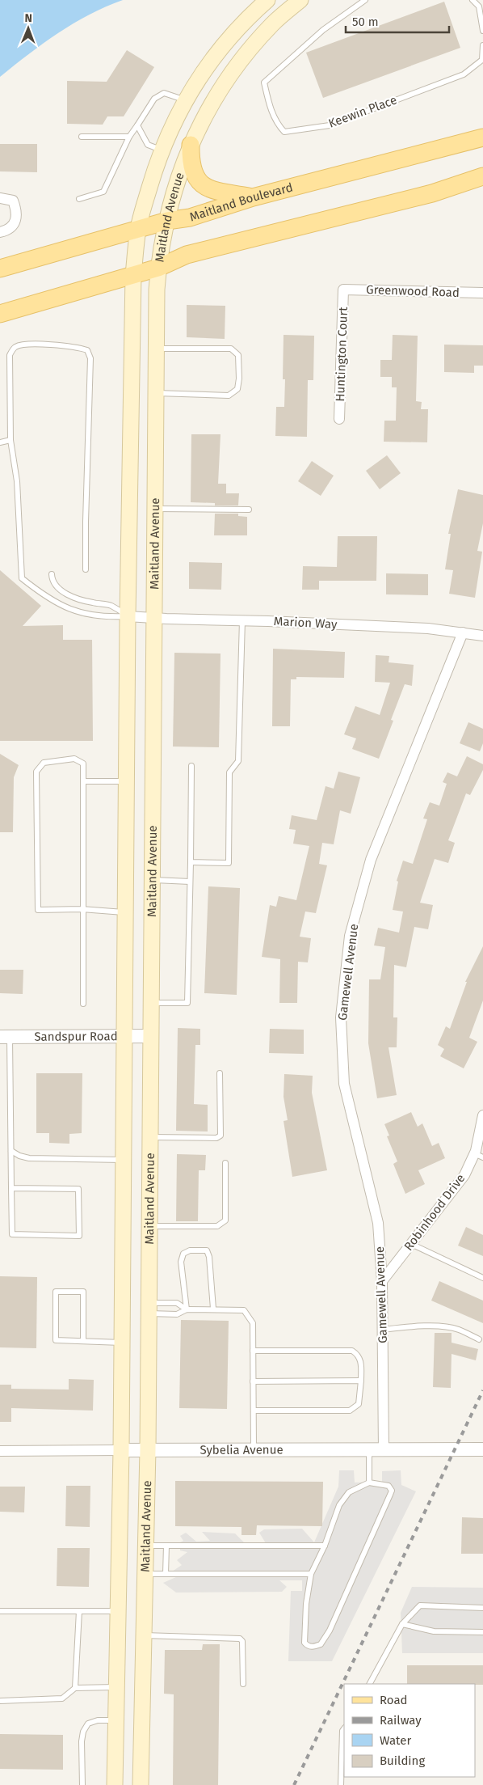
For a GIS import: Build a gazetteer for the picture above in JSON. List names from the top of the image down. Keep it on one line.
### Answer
{"streets":{"main road":["Maitland Boulevard","Maitland Avenue"],"street":["Greenwood Road","Huntington Court","Marion Way","Gamewell Avenue","Sandspur Road","Robinhood Drive","Sybelia Avenue"],"lane":["Keewin Place"]},"crossings":[["Maitland Boulevard","Maitland Avenue"],["Maitland Avenue","Marion Way"],["Maitland Avenue","Sandspur Road"],["Maitland Avenue","Sybelia Avenue"],["Greenwood Road","Huntington Court"],["Marion Way","Gamewell Avenue"],["Gamewell Avenue","Robinhood Drive"],["Gamewell Avenue","Sybelia Avenue"]],"legend":["Road","Railway","Water","Building"],"scale_bar":"50 m","north":"top"}
